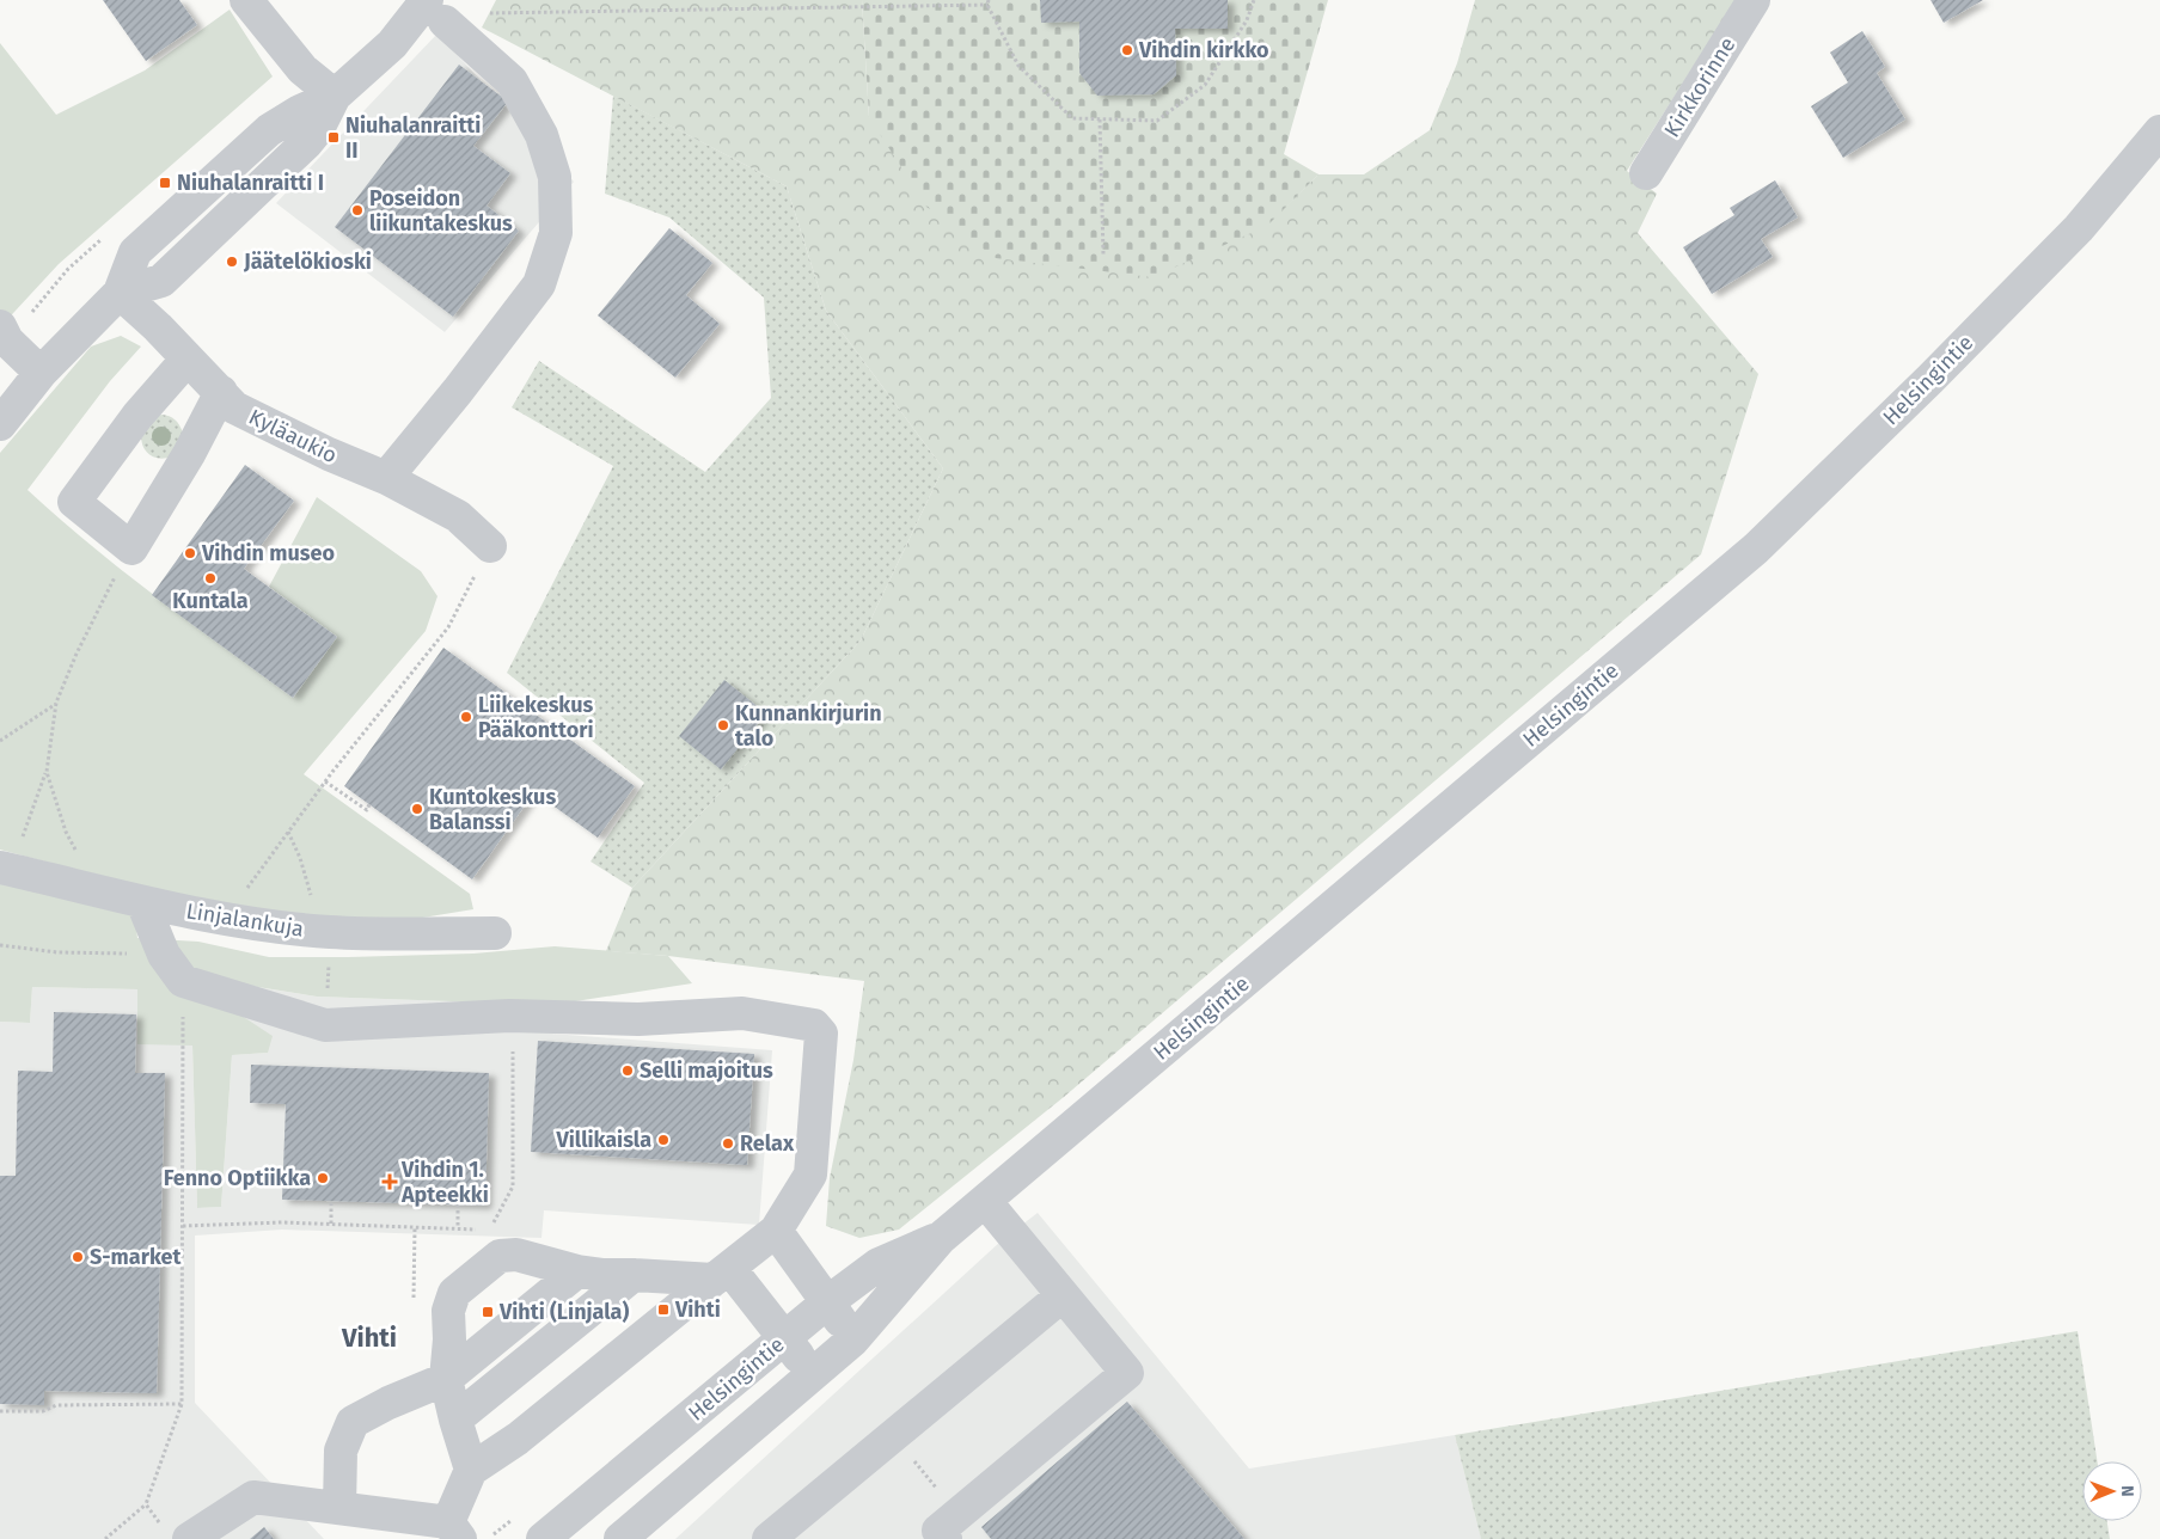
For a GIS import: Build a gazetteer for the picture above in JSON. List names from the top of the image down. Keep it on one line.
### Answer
{"streets":{"street":["Kirkkorinne","Helsingintie","Kyläaukio","Linjalankuja"]},"districts":["Vihti"],"places":{"other":["Vihdin kirkko","Poseidon liikuntakeskus","Jäätelökioski","Vihdin museo","Kuntala","Liikekeskus Pääkonttori","Kunnankirjurin talo","Kuntokeskus Balanssi","Selli majoitus","Villikaisla","Relax","Fenno Optiikka","S-market"],"transit":["Niuhalanraitti II","Niuhalanraitti I","Vihti","Vihti (Linjala)"],"health":["Vihdin 1. Apteekki"]},"north":"right"}
